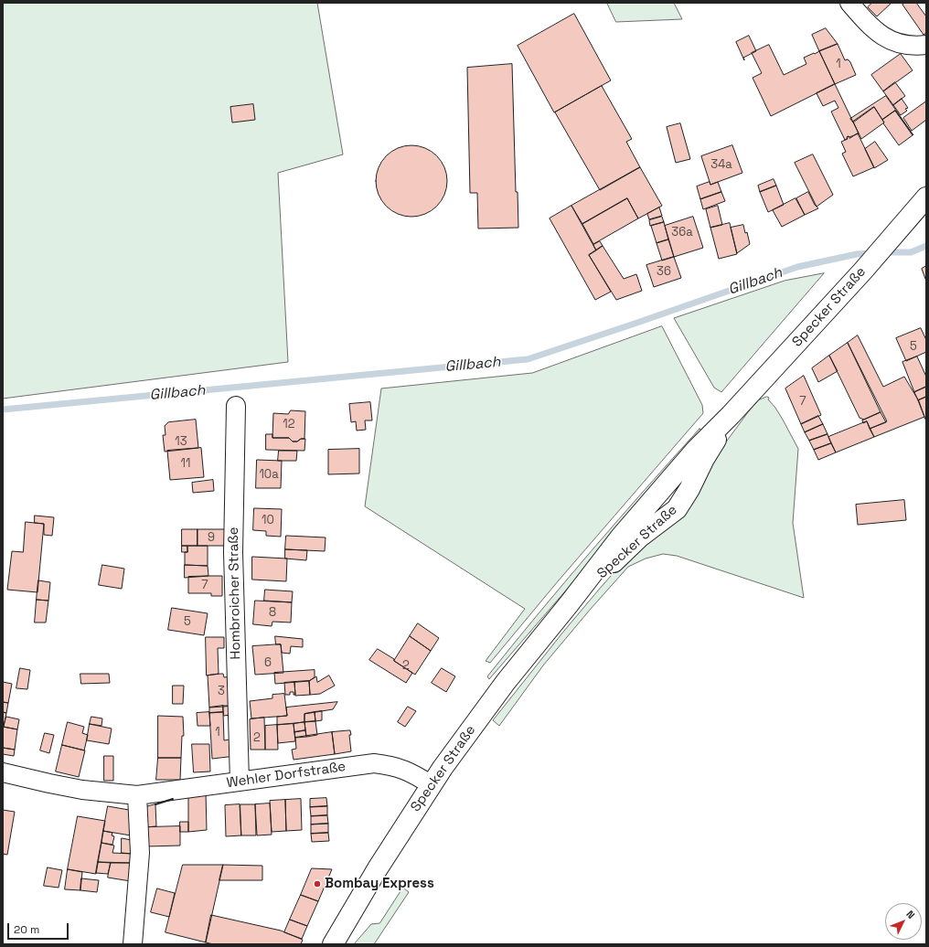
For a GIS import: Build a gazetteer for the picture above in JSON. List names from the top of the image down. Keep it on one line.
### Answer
{"streets":{"main road":["Specker Straße"],"street":["Hombroicher Straße","Wehler Dorfstraße"]},"crossings":[["Specker Straße","Wehler Dorfstraße"],["Hombroicher Straße","Wehler Dorfstraße"]],"water":["Gillbach"],"places":["Bombay Express"],"house_numbers":["1","34a","36a","36","5","7","12","13","11","10a","10","9","7","8","5","6","2","3","1","2"],"scale_bar":"20 m","north":"top right"}
